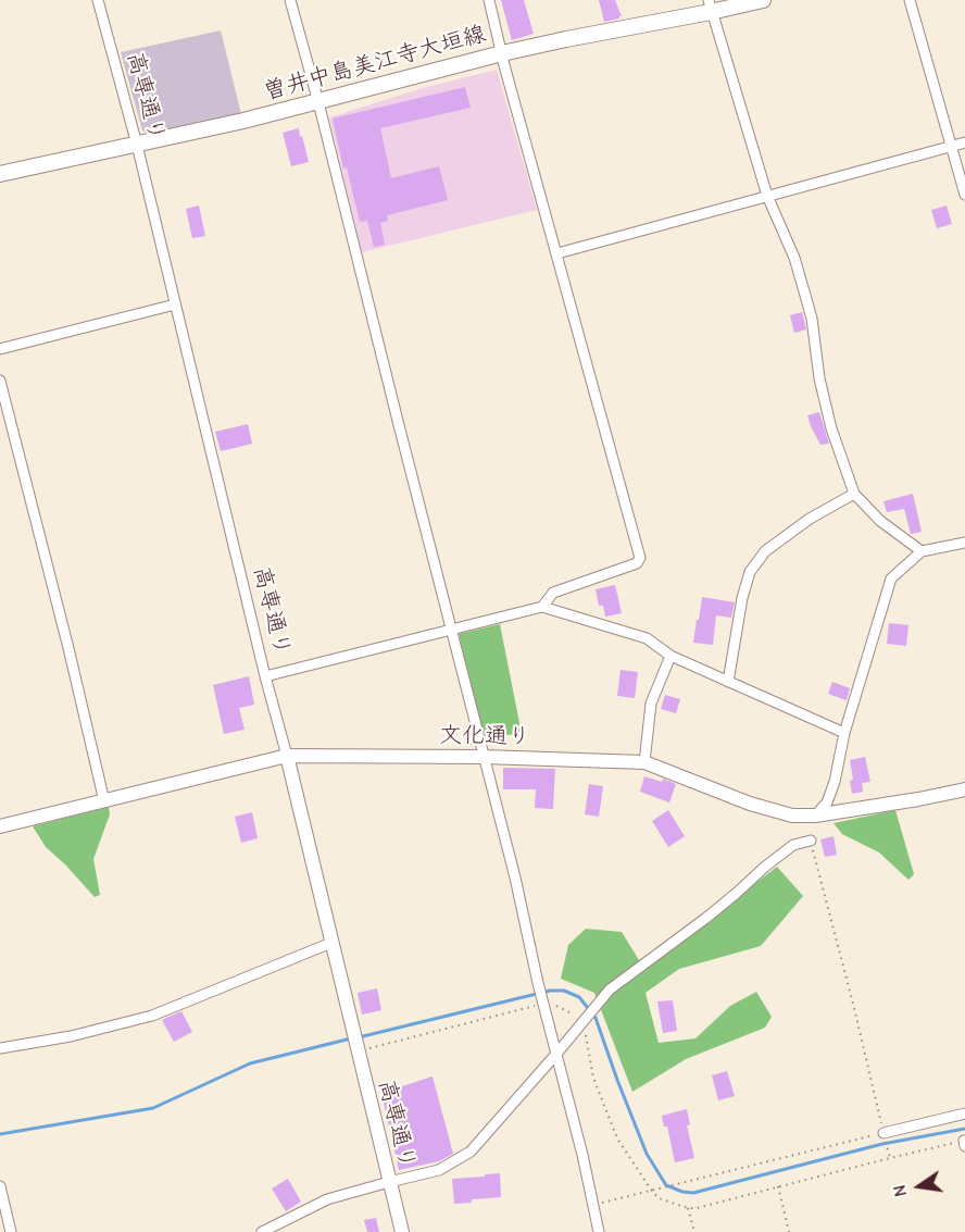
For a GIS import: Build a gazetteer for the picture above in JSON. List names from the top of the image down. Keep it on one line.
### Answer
{"streets":{"main road":["曽井中島美江寺大垣線"],"street":["高専通り","文化通り"]},"crossings":[["曽井中島美江寺大垣線","高専通り"],["高専通り","文化通り"]],"north":"left"}
